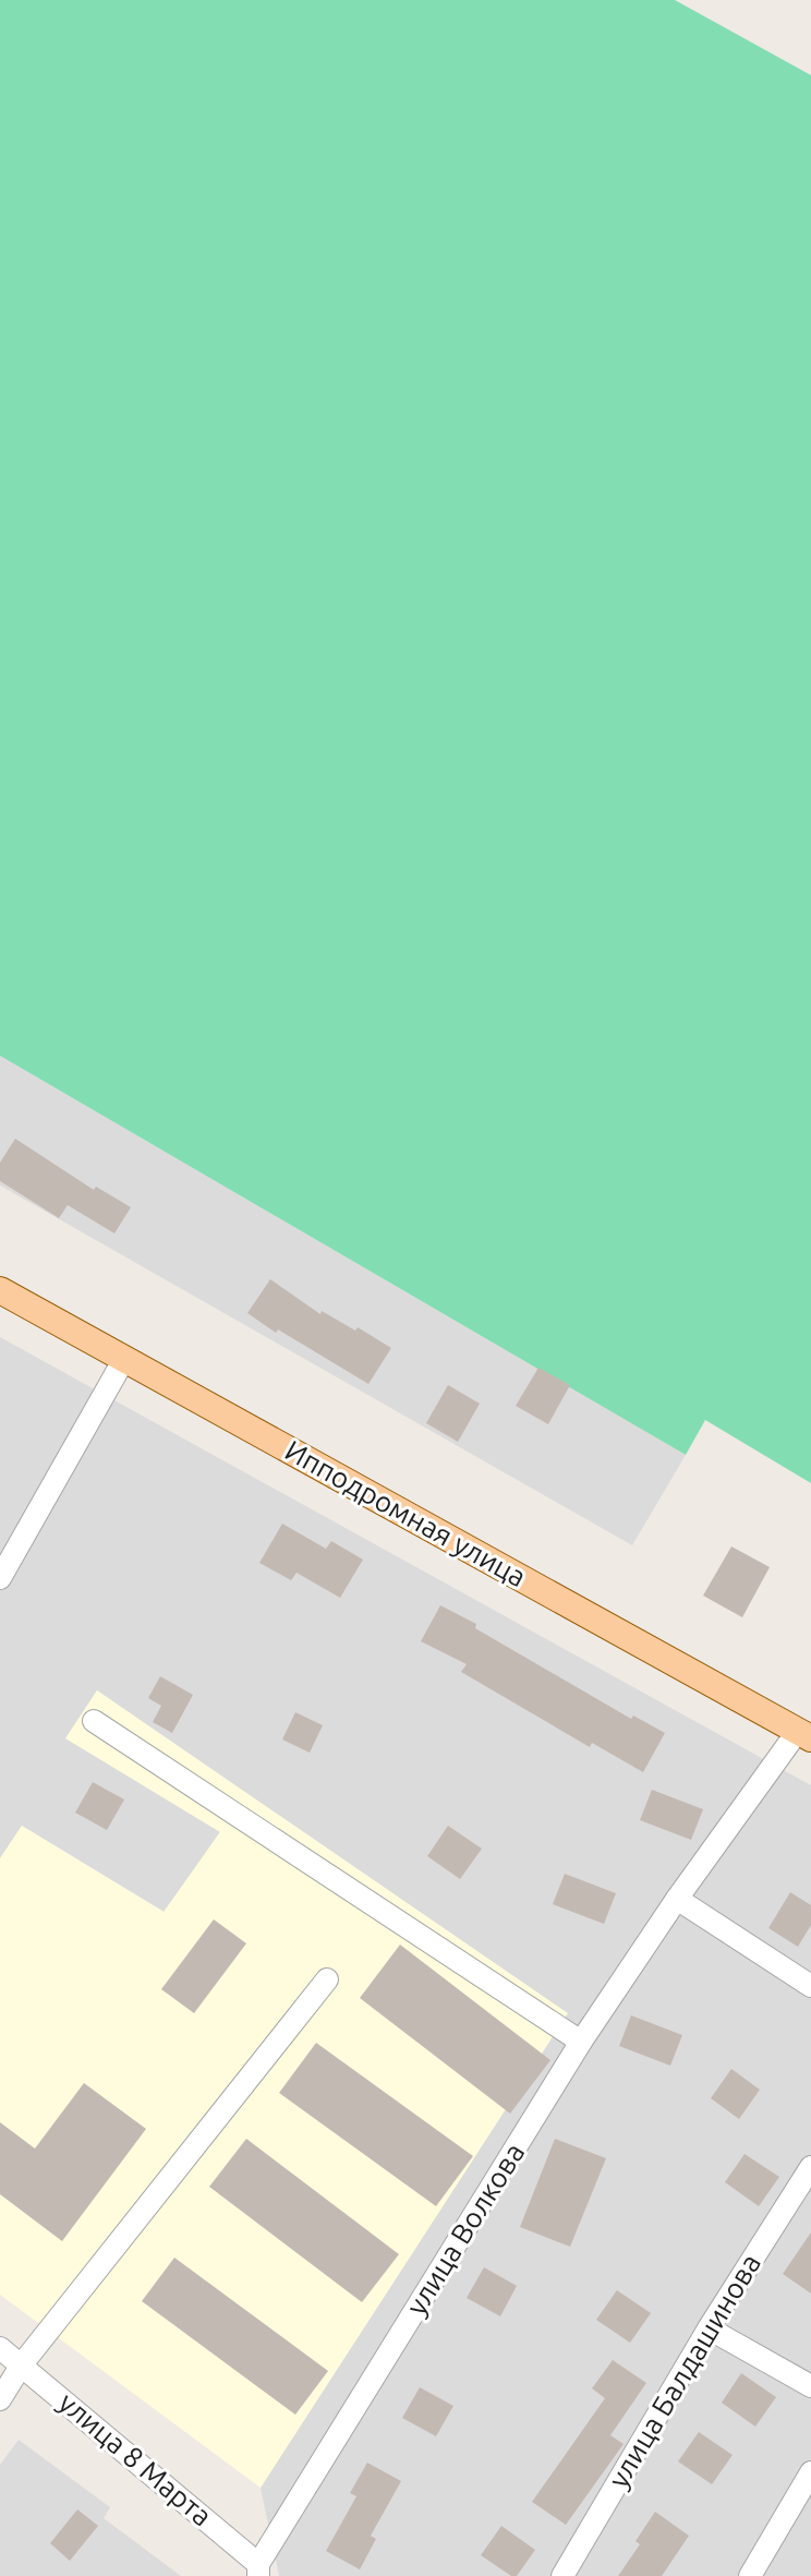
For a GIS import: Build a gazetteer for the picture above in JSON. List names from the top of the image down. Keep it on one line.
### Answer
{"streets":{"main road":["Ипподромная улица"],"street":["улица Волкова","улица Балдашинова","улица 8 Марта"]},"crossings":[["Ипподромная улица","улица Волкова"],["улица Волкова","улица 8 Марта"]]}
